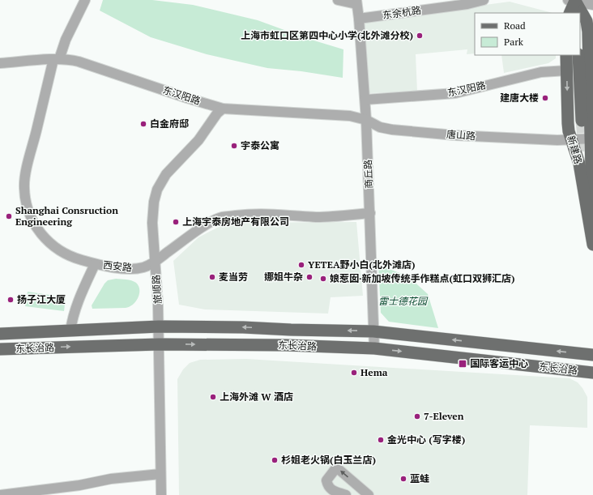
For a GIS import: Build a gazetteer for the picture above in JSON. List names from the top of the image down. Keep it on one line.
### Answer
{"streets":{"main road":["新建路","东长治路"],"street":["东余杭路","东汉阳路","唐山路","商丘路","西安路","旅顺路"]},"crossings":[["东余杭路","商丘路"],["东汉阳路","唐山路"],["东汉阳路","新建路"],["东汉阳路","商丘路"],["东汉阳路","西安路"],["东汉阳路","旅顺路"],["唐山路","新建路"],["唐山路","商丘路"],["商丘路","西安路"],["商丘路","东长治路"],["西安路","旅顺路"],["旅顺路","东长治路"]],"parks":["雷士德花园"],"places":{"other":["上海市虹口区第四中心小学(北外滩分校)","建唐大楼","白金府邸","宇泰公寓","Shanghai Consruction Engineering","上海宇泰房地产有限公司","YETEA野小白(北外滩店)","麦当劳","娜姐牛杂","娘惹囡·新加坡传统手作糕点(虹口双狮汇店)","扬子江大厦","Hema","上海外滩 W 酒店","7-Eleven","金光中心 (写字楼)","杉姐老火锅(白玉兰店)","蓝蛙"],"transit":["国际客运中心"]},"legend":["Road","Park"]}
